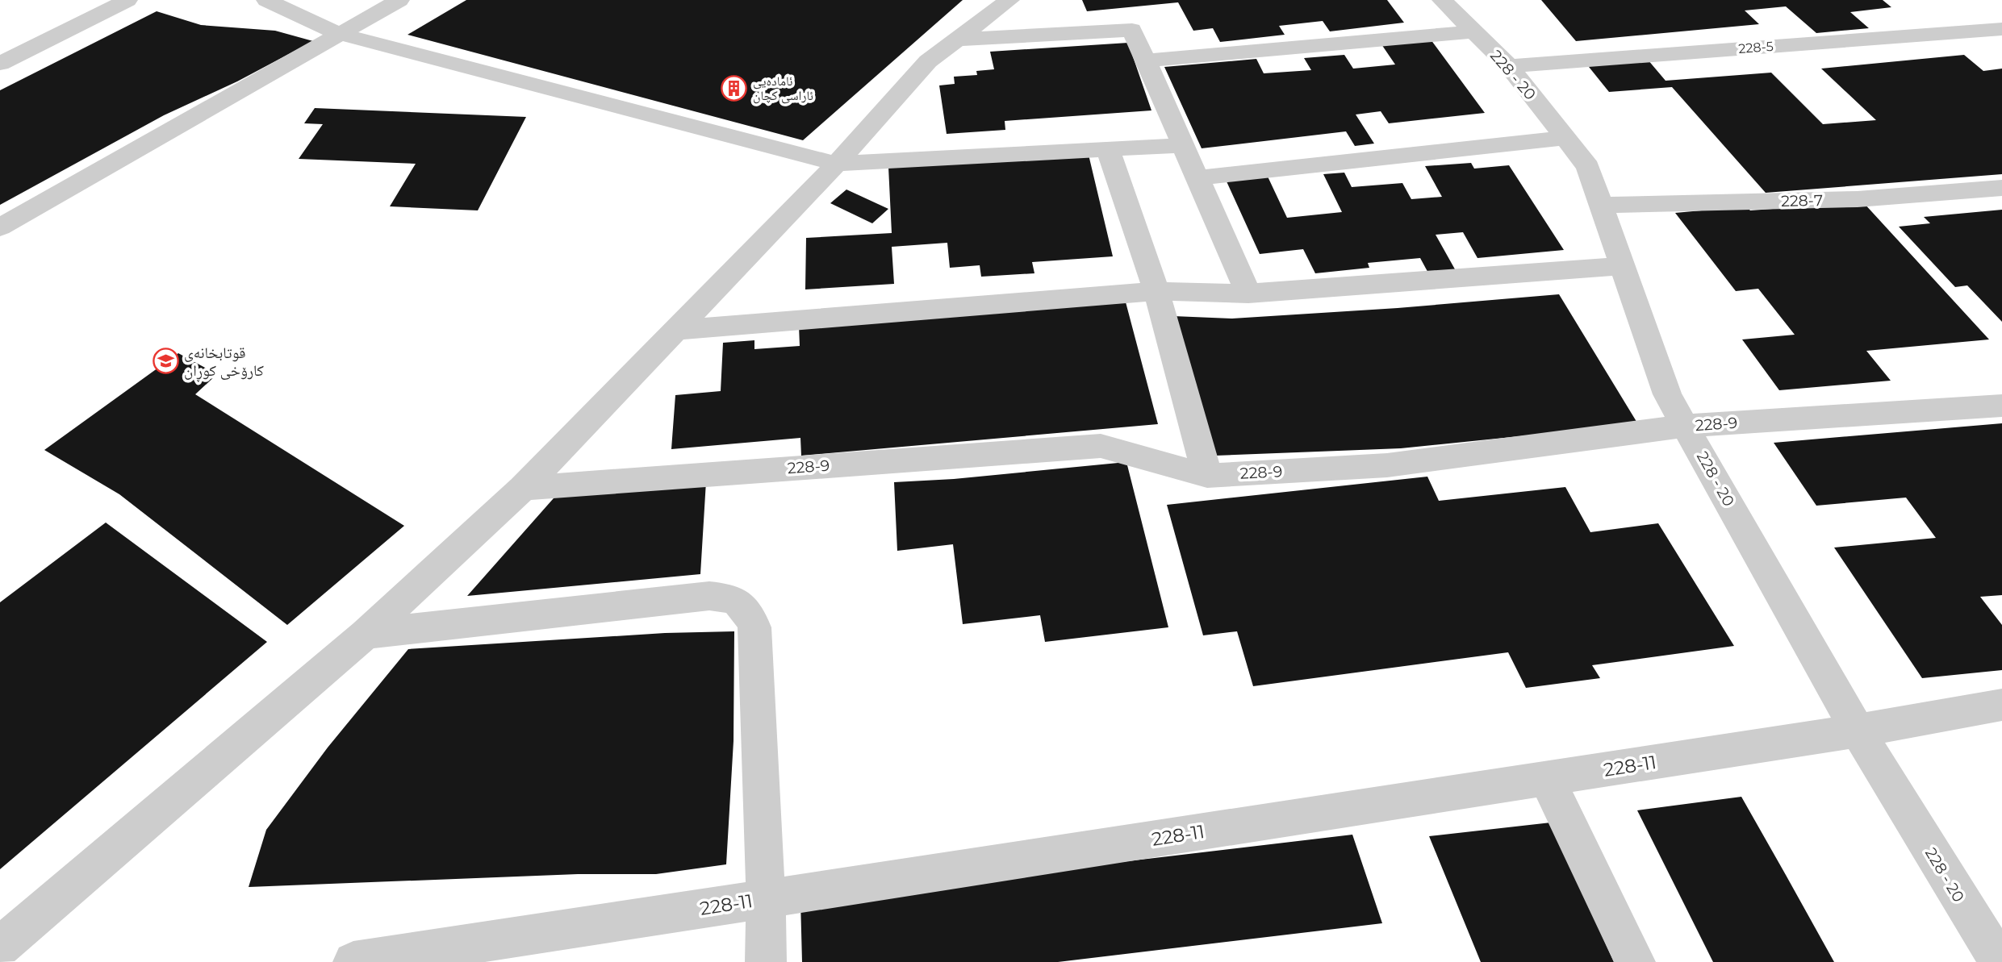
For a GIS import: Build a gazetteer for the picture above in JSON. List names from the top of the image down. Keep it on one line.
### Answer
{"streets":{"street":["228-5","228 - 20","228-7","228-9","228-11"]},"crossings":[["228-5","228 - 20"],["228 - 20","228-7"],["228 - 20","228-9"],["228 - 20","228-11"]],"places":{"building":["ئامادەیی ئاراسی کچان"],"school or university":["قوتابخانەی کارۆخی کوڕان"]}}
